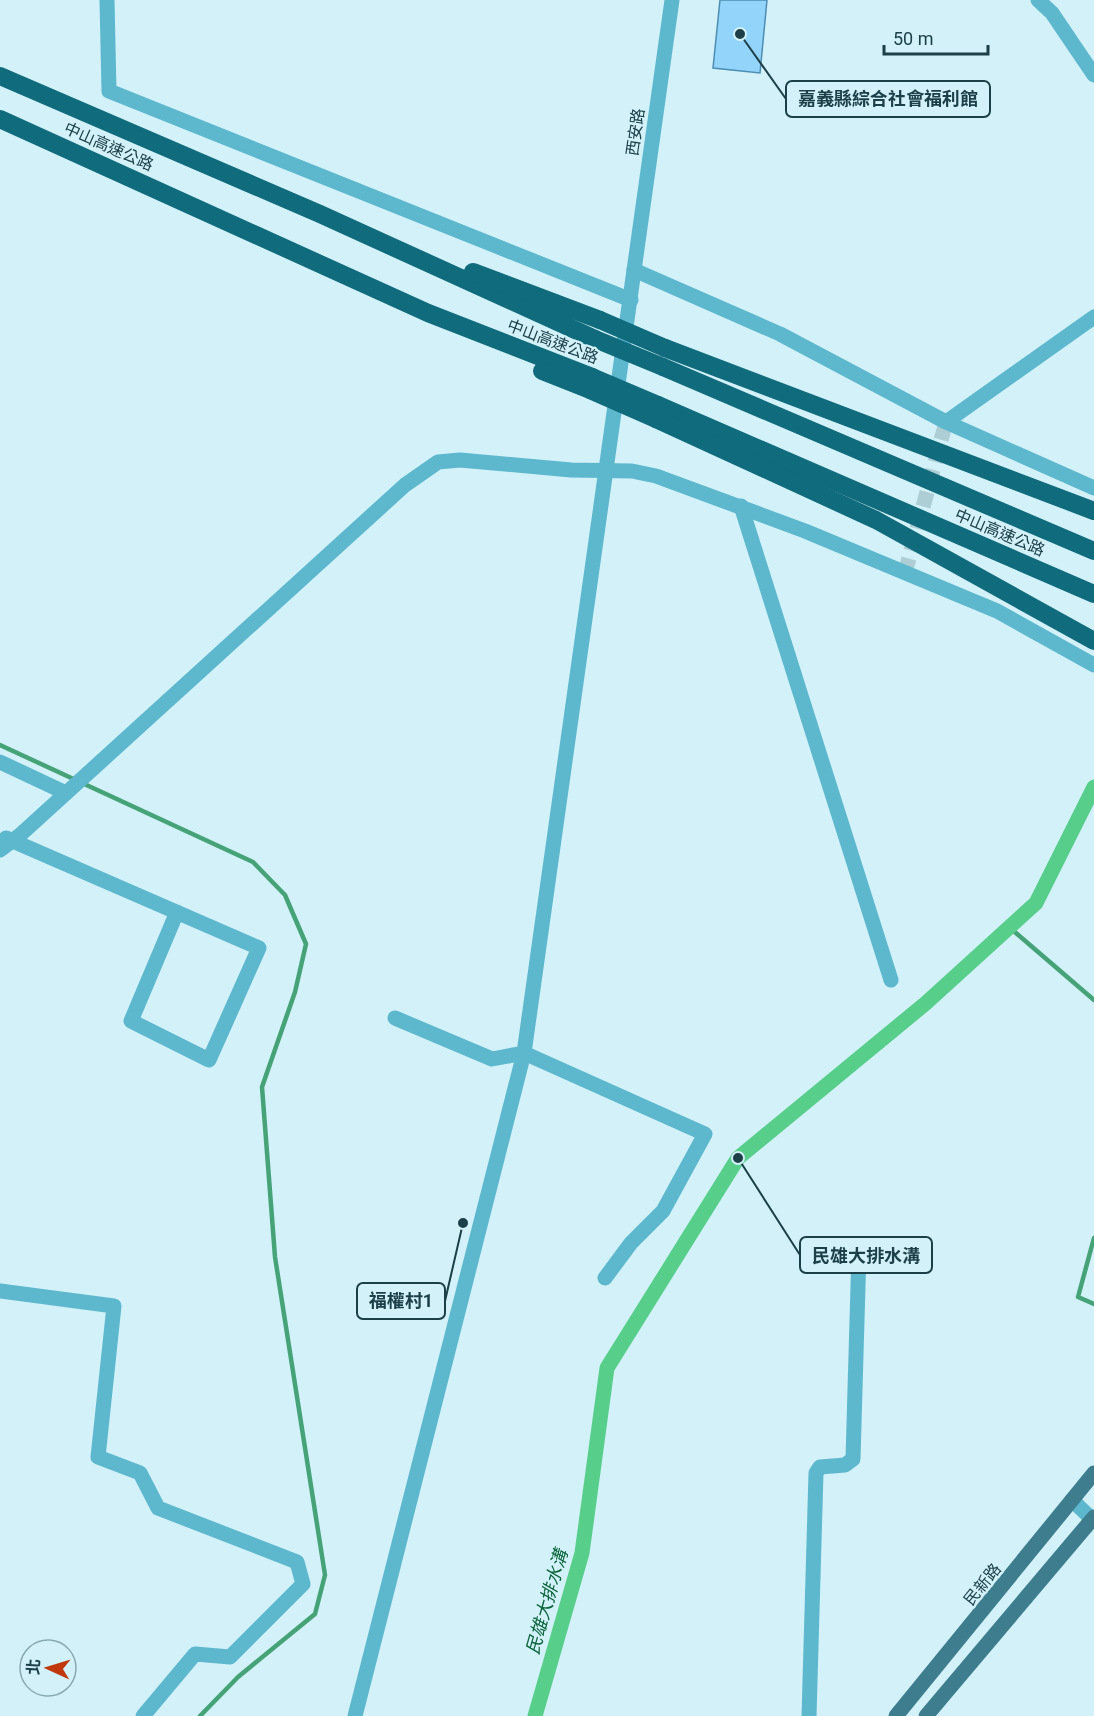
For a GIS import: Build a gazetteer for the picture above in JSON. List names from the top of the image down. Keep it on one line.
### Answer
{"streets":{"highway":["中山高速公路"],"main road":["民新路"],"street":["西安路"]},"water":["民雄大排水溝"],"places":["嘉義縣綜合社會福利館","民雄大排水溝","福權村1"],"scale_bar":"50 m","north":"left"}
